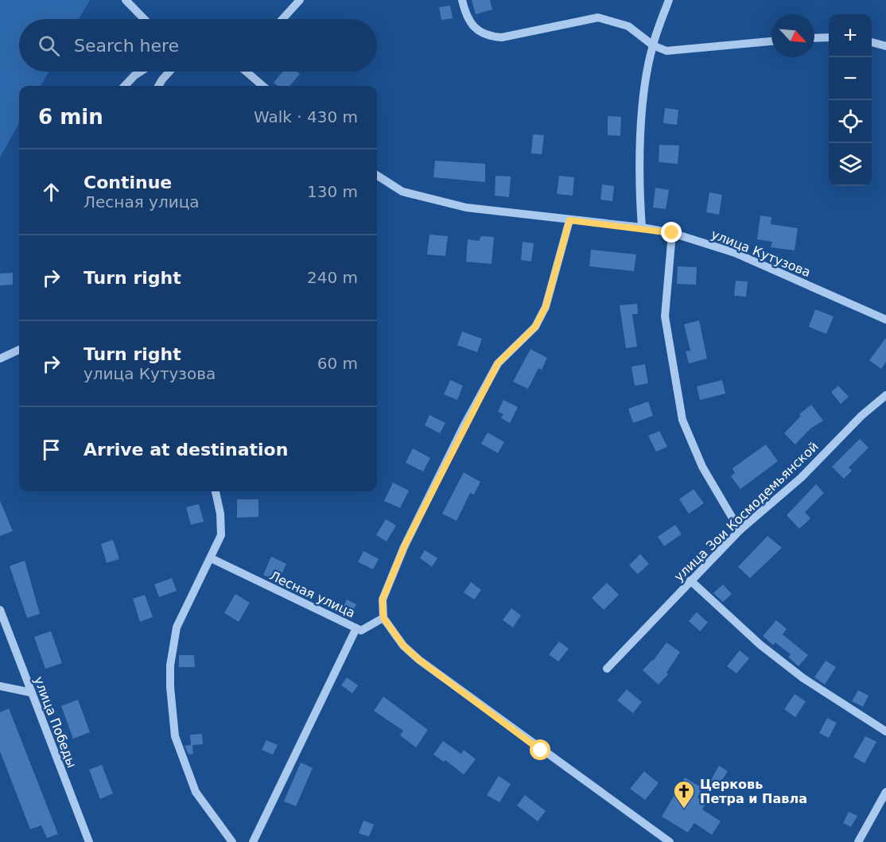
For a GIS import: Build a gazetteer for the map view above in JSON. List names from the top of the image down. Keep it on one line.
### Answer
{"streets":{"street":["улица Кутузова","улица Зои Космодемьянской","Лесная улица","улица Победы"]},"places":{"church":["Церковь Петра и Павла"]},"north":"bottom right","page":{"map_buttons":["+","−"],"search":"Search here","heading":["6 min","Walk · 430 m"],"list":[["Continue","Лесная улица","130 m"],["Turn right","240 m"],["Turn right","улица Кутузова","60 m"],"Arrive at destination"]}}
